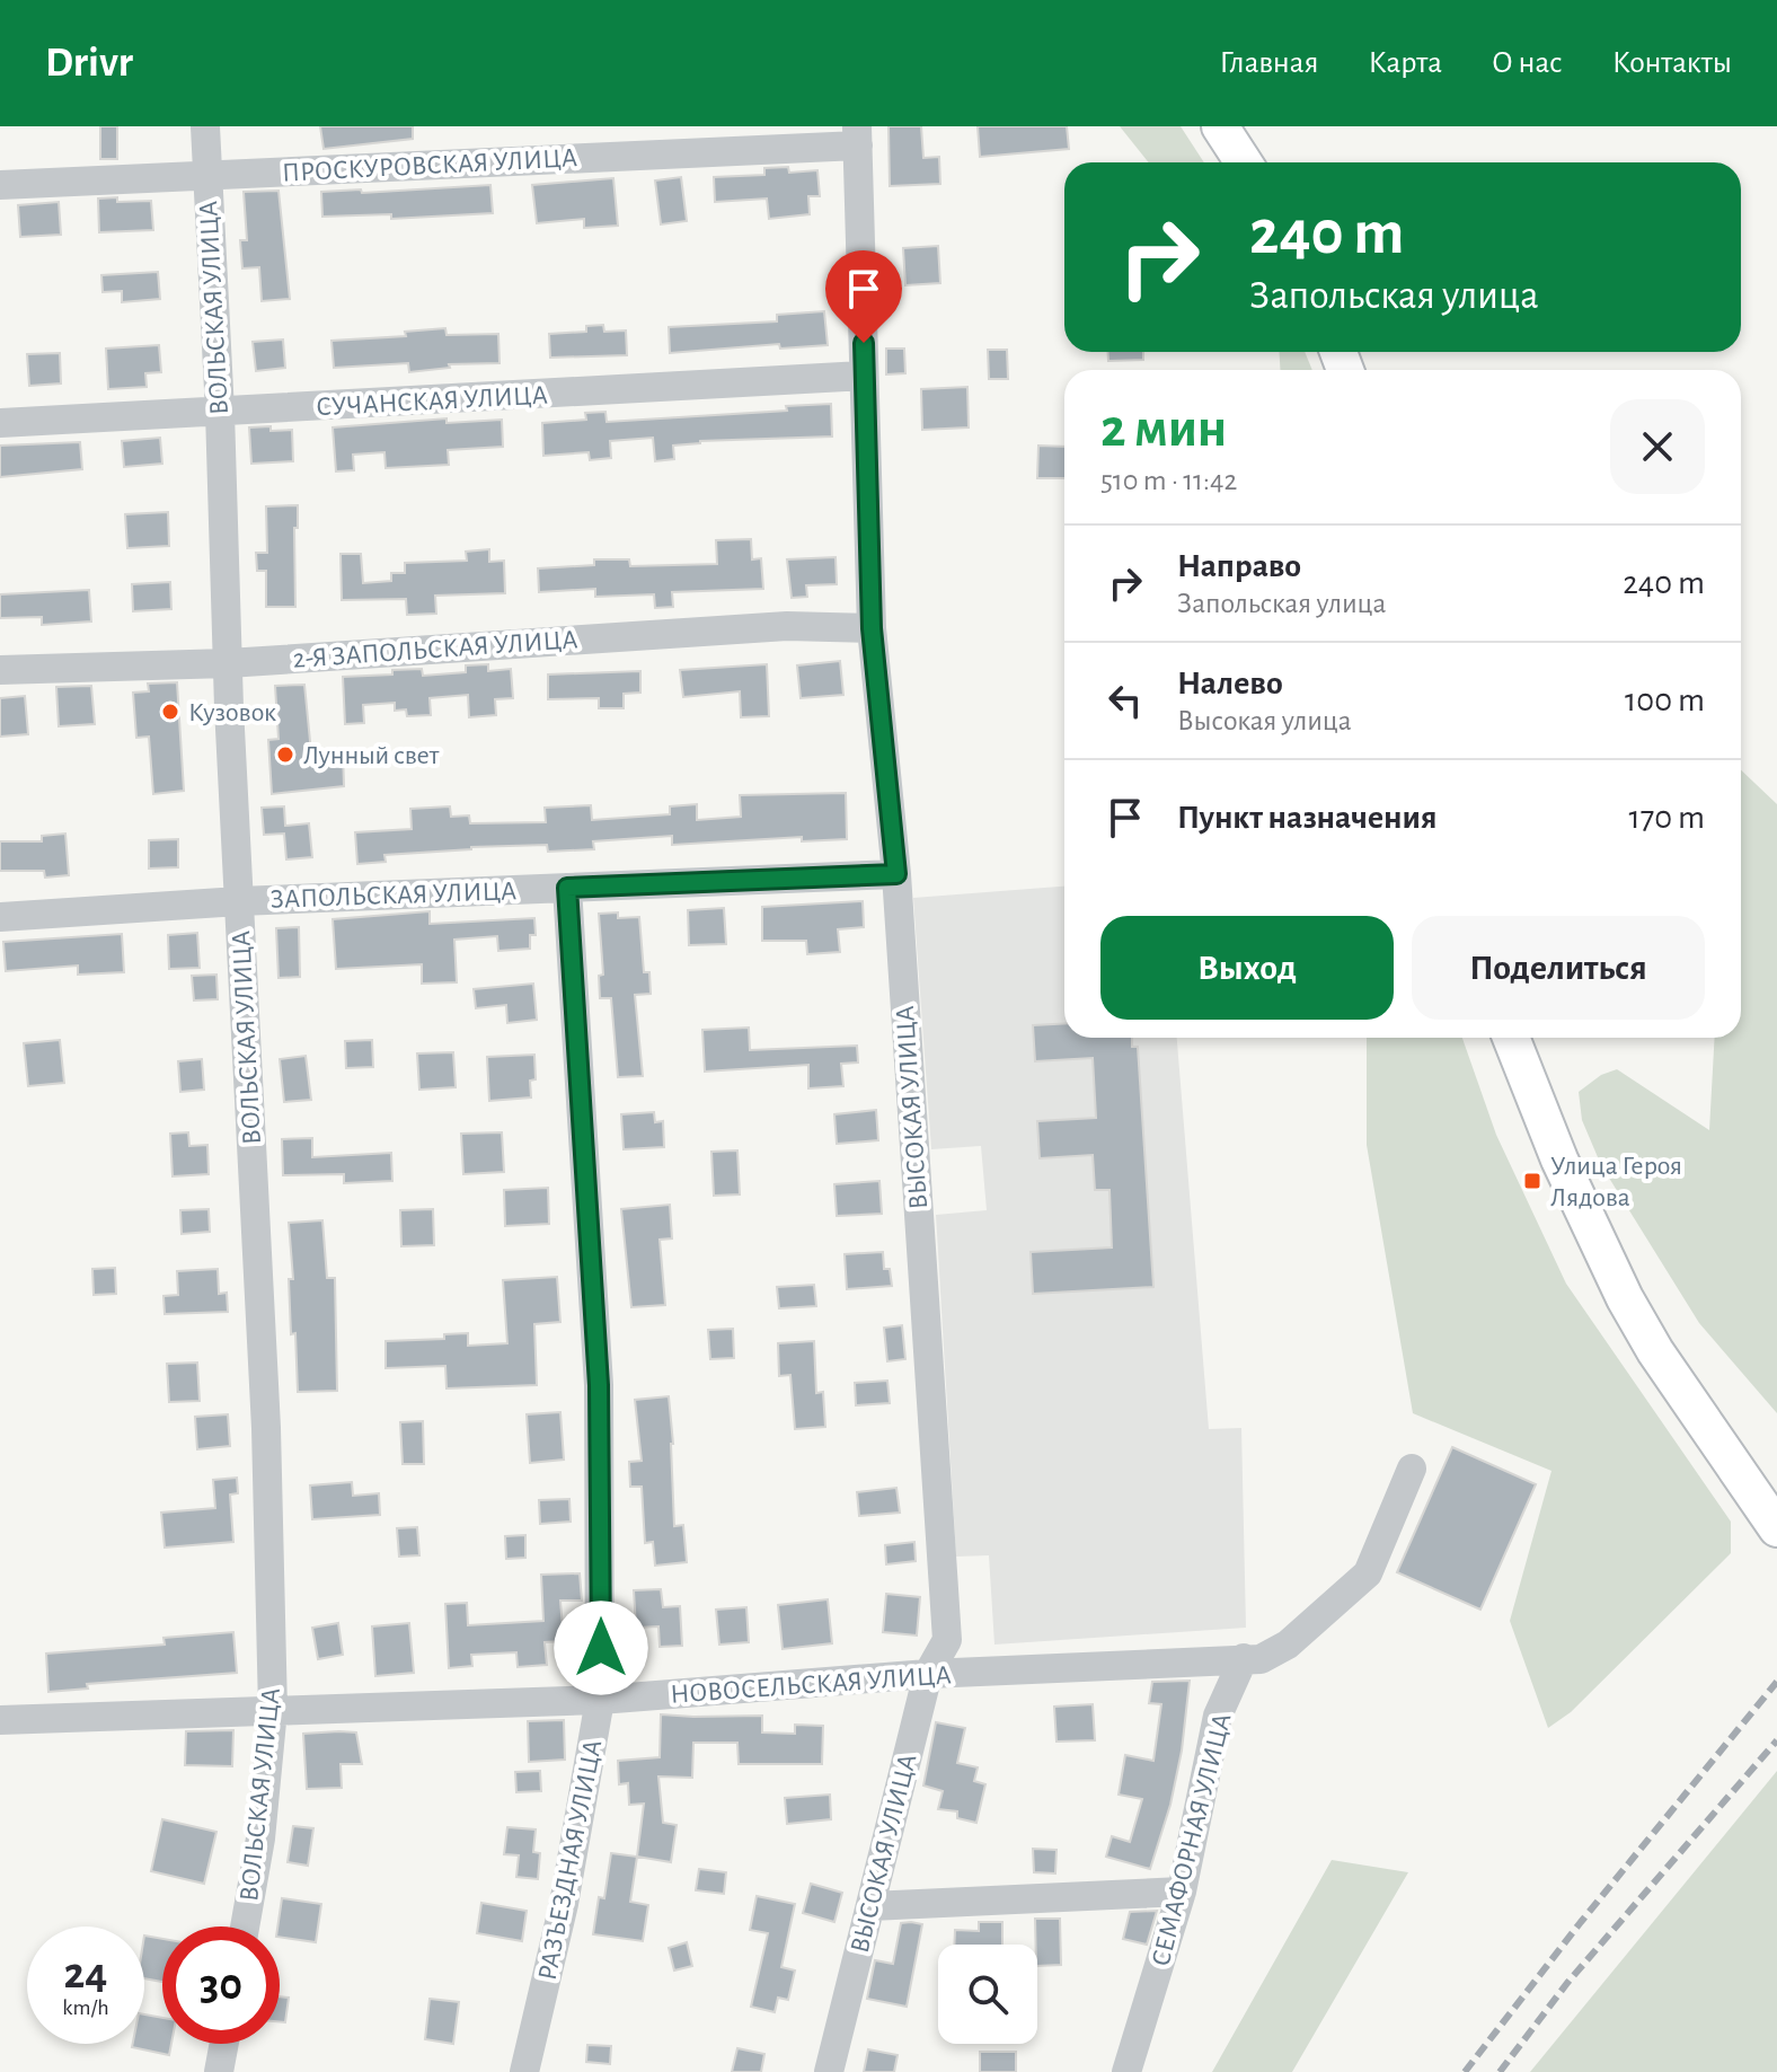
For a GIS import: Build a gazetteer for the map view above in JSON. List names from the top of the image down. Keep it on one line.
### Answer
{"streets":{"street":["ПРОСКУРОВСКАЯ УЛИЦА","ВОЛЬСКАЯ УЛИЦА","СУЧАНСКАЯ УЛИЦА","2-Я ЗАПОЛЬСКАЯ УЛИЦА","ЗАПОЛЬСКАЯ УЛИЦА","ВЫСОКАЯ УЛИЦА","НОВОСЕЛЬСКАЯ УЛИЦА","СЕМАФОРНАЯ УЛИЦА","РАЗЪЕЗДНАЯ УЛИЦА"]},"crossings":[["ПРОСКУРОВСКАЯ УЛИЦА","ВОЛЬСКАЯ УЛИЦА"],["ПРОСКУРОВСКАЯ УЛИЦА","ВЫСОКАЯ УЛИЦА"],["ВОЛЬСКАЯ УЛИЦА","СУЧАНСКАЯ УЛИЦА"],["ВОЛЬСКАЯ УЛИЦА","2-Я ЗАПОЛЬСКАЯ УЛИЦА"],["ВОЛЬСКАЯ УЛИЦА","ЗАПОЛЬСКАЯ УЛИЦА"],["ВОЛЬСКАЯ УЛИЦА","НОВОСЕЛЬСКАЯ УЛИЦА"],["СУЧАНСКАЯ УЛИЦА","ВЫСОКАЯ УЛИЦА"],["2-Я ЗАПОЛЬСКАЯ УЛИЦА","ВЫСОКАЯ УЛИЦА"],["ЗАПОЛЬСКАЯ УЛИЦА","ВЫСОКАЯ УЛИЦА"],["ЗАПОЛЬСКАЯ УЛИЦА","РАЗЪЕЗДНАЯ УЛИЦА"],["ВЫСОКАЯ УЛИЦА","НОВОСЕЛЬСКАЯ УЛИЦА"],["НОВОСЕЛЬСКАЯ УЛИЦА","СЕМАФОРНАЯ УЛИЦА"],["НОВОСЕЛЬСКАЯ УЛИЦА","РАЗЪЕЗДНАЯ УЛИЦА"]],"places":{"other":["Кузовок","Лунный свет"],"transit":["Улица Героя Лядова"]},"page":{"header":"Drivr","nav":["Главная","Карта","О нас","Контакты"],"turn":["240 m","Запольская улица"],"heading":["2 мин","510 m · 11:42"],"list":[{"name":"Направо","note":"Запольская улица","value":"240 m"},{"name":"Налево","note":"Высокая улица","value":"100 m"},{"name":"Пункт назначения","value":"170 m"}],"buttons":["Выход","Поделиться"],"speed":"24 km/h","limit":"30"}}
